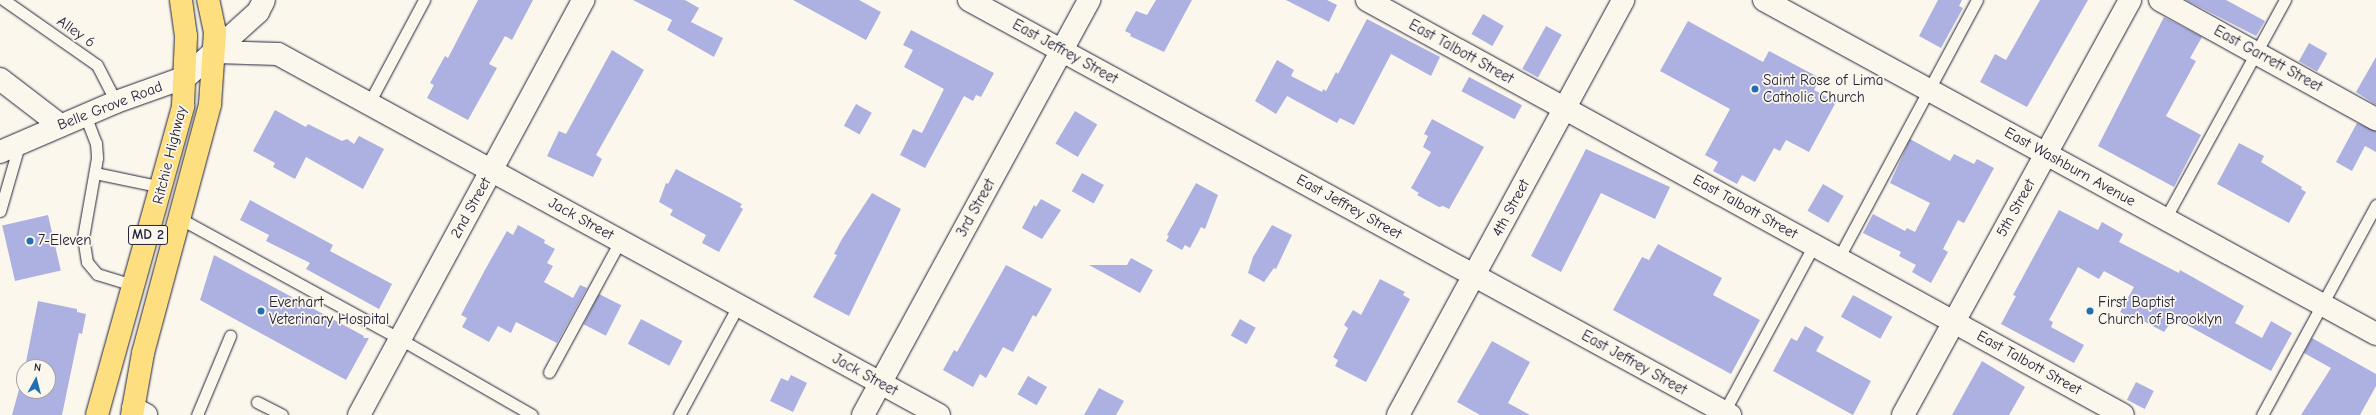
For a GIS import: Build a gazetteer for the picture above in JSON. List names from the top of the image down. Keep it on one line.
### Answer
{"streets":{"main road":["Ritchie Highway","MD 2"],"street":["East Jeffrey Street","East Talbott Street","East Garrett Street","Belle Grove Road","East Washburn Avenue","2nd Street","3rd Street","4th Street","5th Street","Jack Street"],"lane":["Alley 6"]},"crossings":[["Alley 6","Belle Grove Road"],["East Jeffrey Street","3rd Street"],["East Jeffrey Street","4th Street"],["East Talbott Street","4th Street"],["East Talbott Street","5th Street"],["Belle Grove Road","Ritchie Highway"],["Belle Grove Road","Jack Street"],["Belle Grove Road","MD 2"],["Ritchie Highway","Jack Street"],["Ritchie Highway","MD 2"],["East Washburn Avenue","5th Street"],["2nd Street","Jack Street"],["3rd Street","Jack Street"],["Jack Street","MD 2"]],"places":["Saint Rose of Lima Catholic Church","7-Eleven","Everhart Veterinary Hospital","First Baptist Church of Brooklyn"],"north":"top"}
